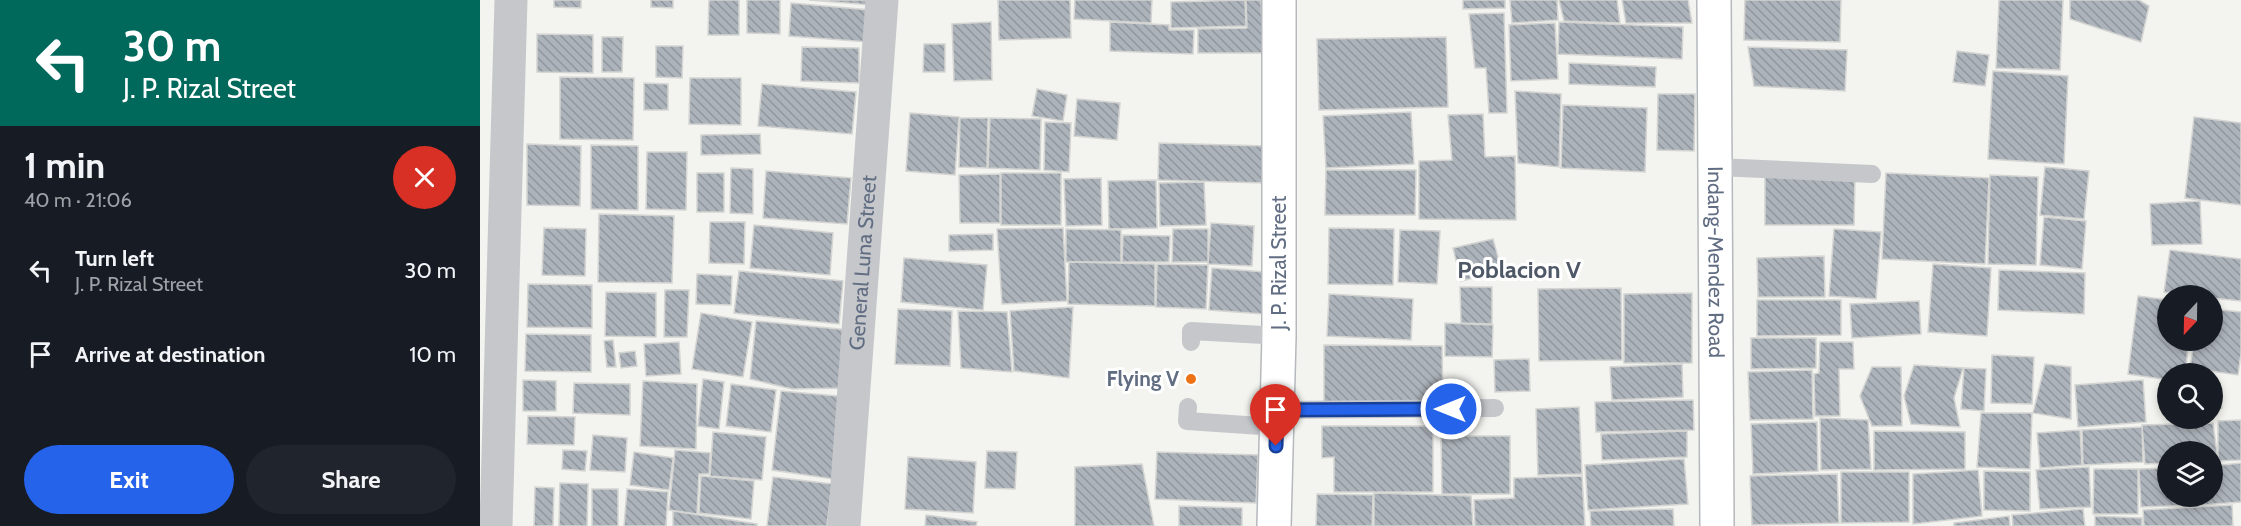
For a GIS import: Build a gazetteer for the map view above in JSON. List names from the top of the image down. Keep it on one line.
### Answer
{"streets":{"main road":["J. P. Rizal Street","Indang-Mendez Road"],"street":["General Luna Street"]},"districts":["Poblacion V"],"places":["Flying V"],"north":"bottom","page":{"turn":["30 m","J. P. Rizal Street"],"heading":["1 min","40 m · 21:06"],"list":[{"name":"Turn left","note":"J. P. Rizal Street","value":"30 m"},{"name":"Arrive at destination","value":"10 m"}],"buttons":["Exit","Share"]}}
